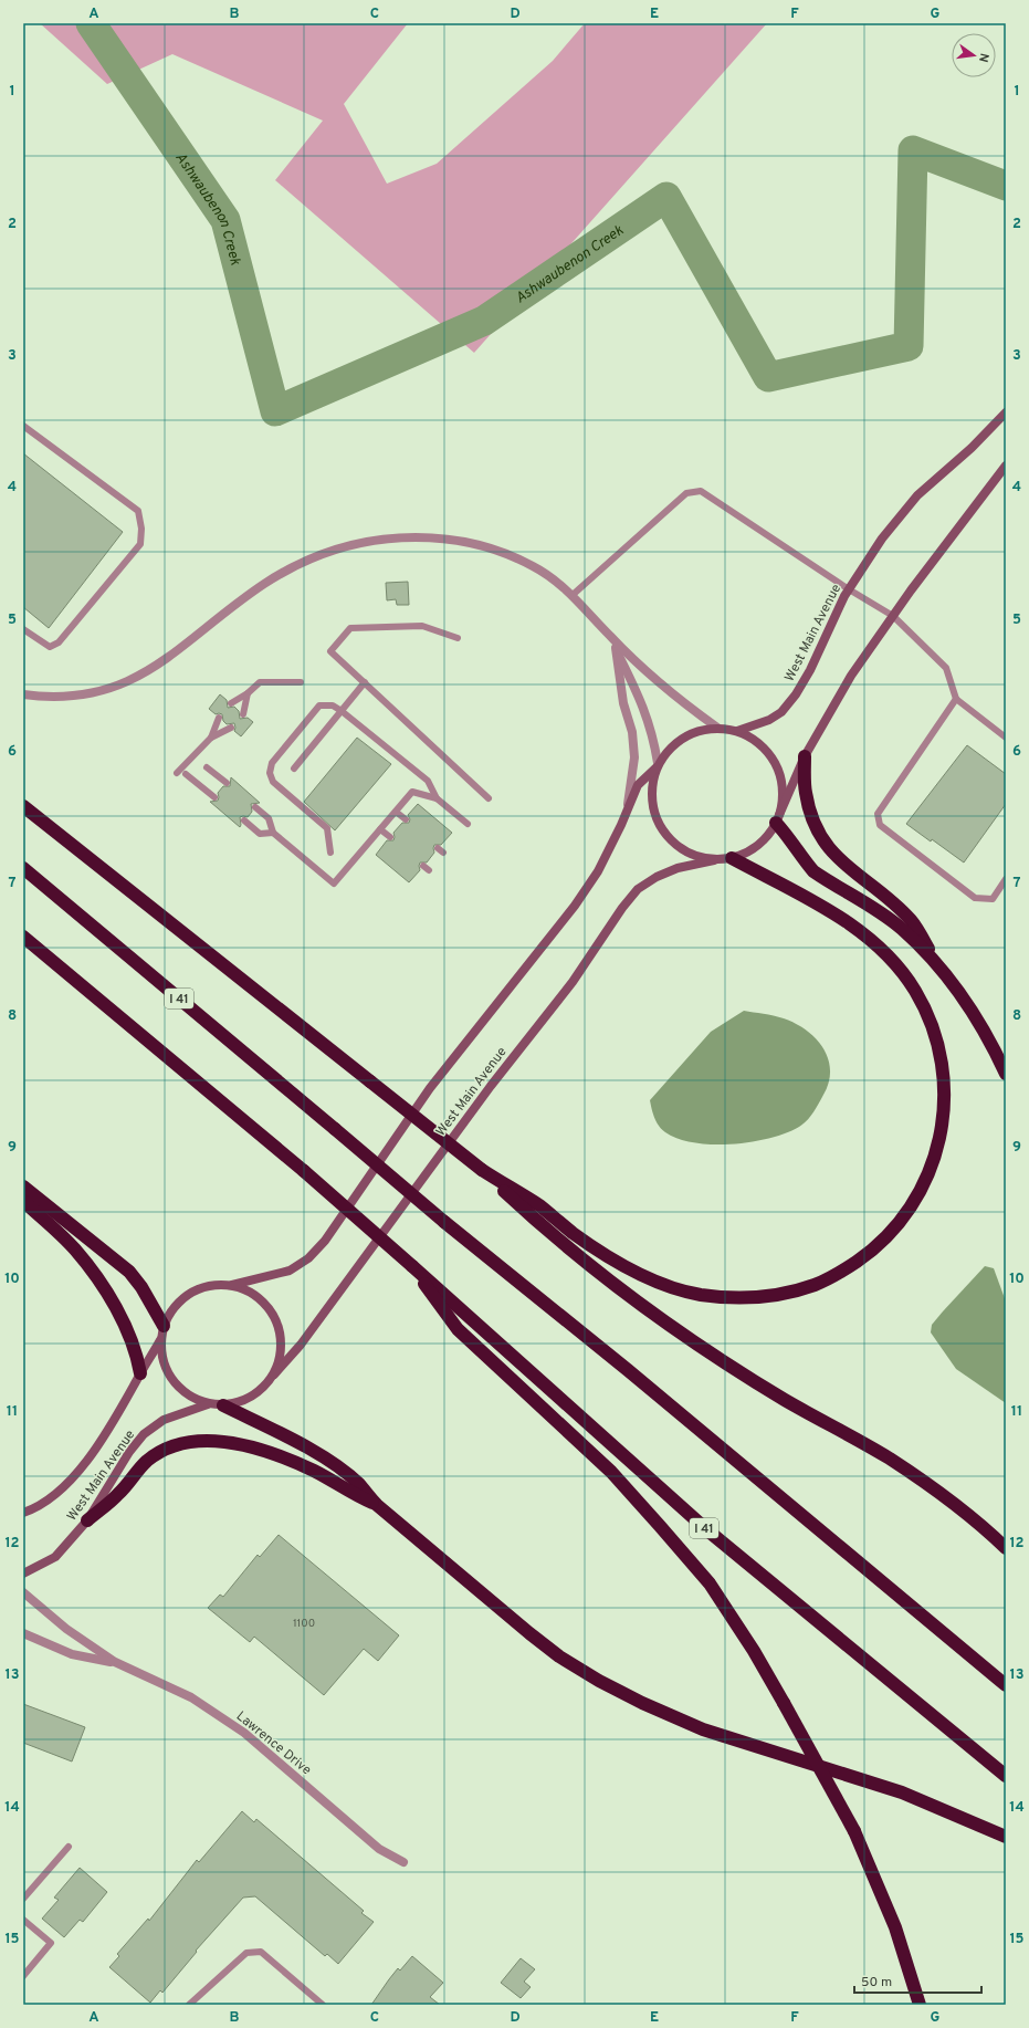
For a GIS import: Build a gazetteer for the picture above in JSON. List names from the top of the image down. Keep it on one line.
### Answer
{"streets":{"highway":["I 41"],"main road":["West Main Avenue"],"street":["Lawrence Drive"]},"water":["Ashwaubenon Creek"],"house_numbers":["1100"],"scale_bar":"50 m","north":"right","grid":{"columns":["A","B","C","D","E","F","G"],"rows":["1","2","3","4","5","6","7","8","9","10","11","12","13","14","15"]}}
